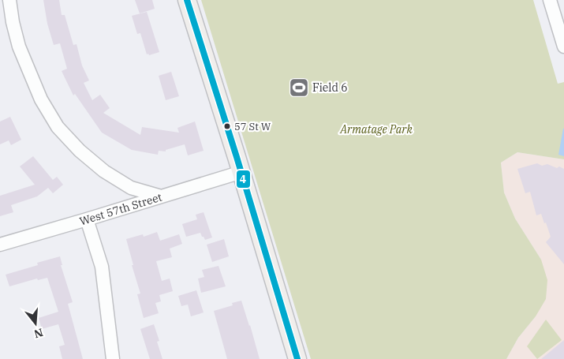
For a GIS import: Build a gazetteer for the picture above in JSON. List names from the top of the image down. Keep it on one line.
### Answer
{"streets":{"street":["West 57th Street"]},"parks":["Armatage Park"],"places":{"sports":["Field 6"],"other":["57 St W"]},"lines":["transit line 4"],"north":"bottom"}
